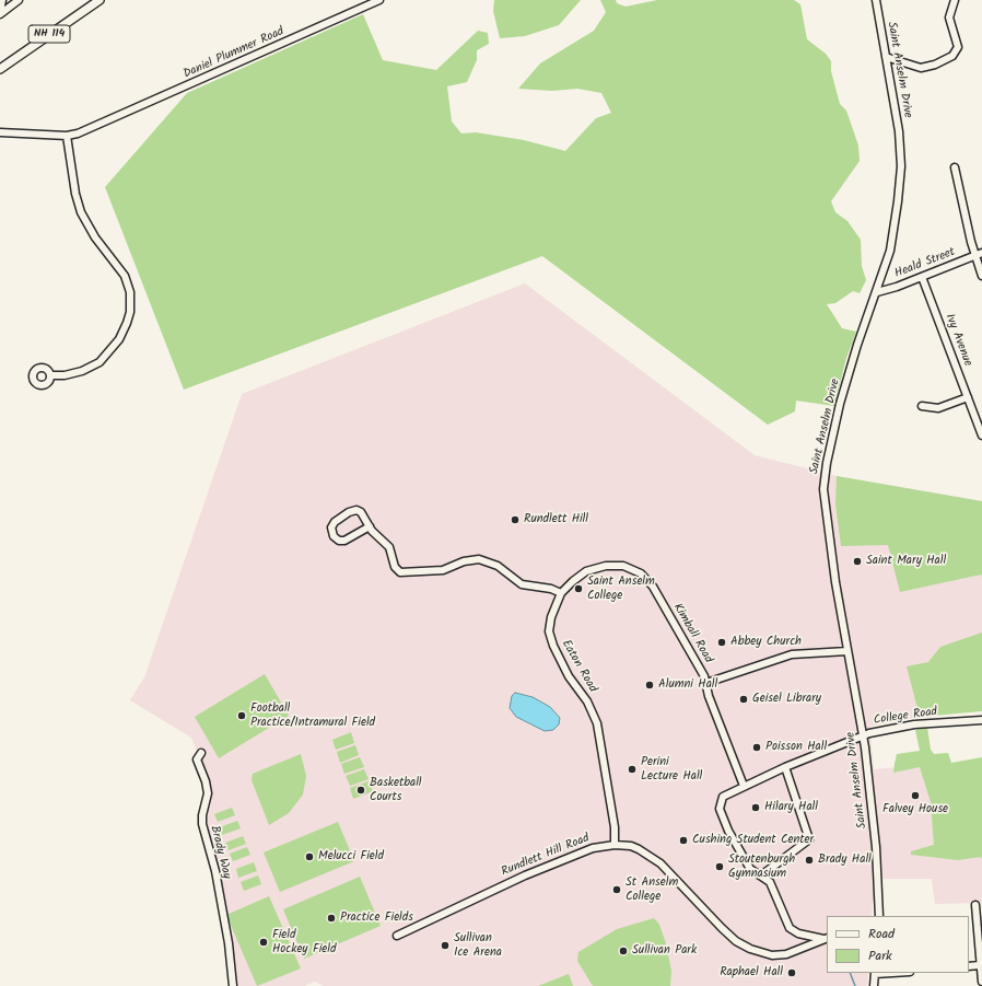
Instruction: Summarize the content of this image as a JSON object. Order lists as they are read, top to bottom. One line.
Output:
{"streets":{"main road":["NH 114"],"street":["Daniel Plummer Road","Saint Anselm Drive","Heald Street","Ivy Avenue","Kimball Road","Eaton Road","College Road","Brady Way","Rundlett Hill Road"]},"crossings":[["Saint Anselm Drive","Heald Street"],["Saint Anselm Drive","Kimball Road"],["Saint Anselm Drive","College Road"],["Heald Street","Ivy Avenue"],["Kimball Road","Eaton Road"],["Eaton Road","Rundlett Hill Road"],["College Road","Rundlett Hill Road"]],"places":["Rundlett Hill","Saint Mary Hall","Saint Anselm College","Abbey Church","Alumni Hall","Geisel Library","Football Practice/Intramural Field","Poisson Hall","Perini Lecture Hall","Basketball Courts","Falvey House","Hilary Hall","Cushing Student Center","Melucci Field","Brady Hall","Stoutenburgh Gymnasium","St Anselm College","Practice Fields","Field Hockey Field","Sullivan Ice Arena","Sullivan Park","Raphael Hall"],"legend":["Road","Park"]}
